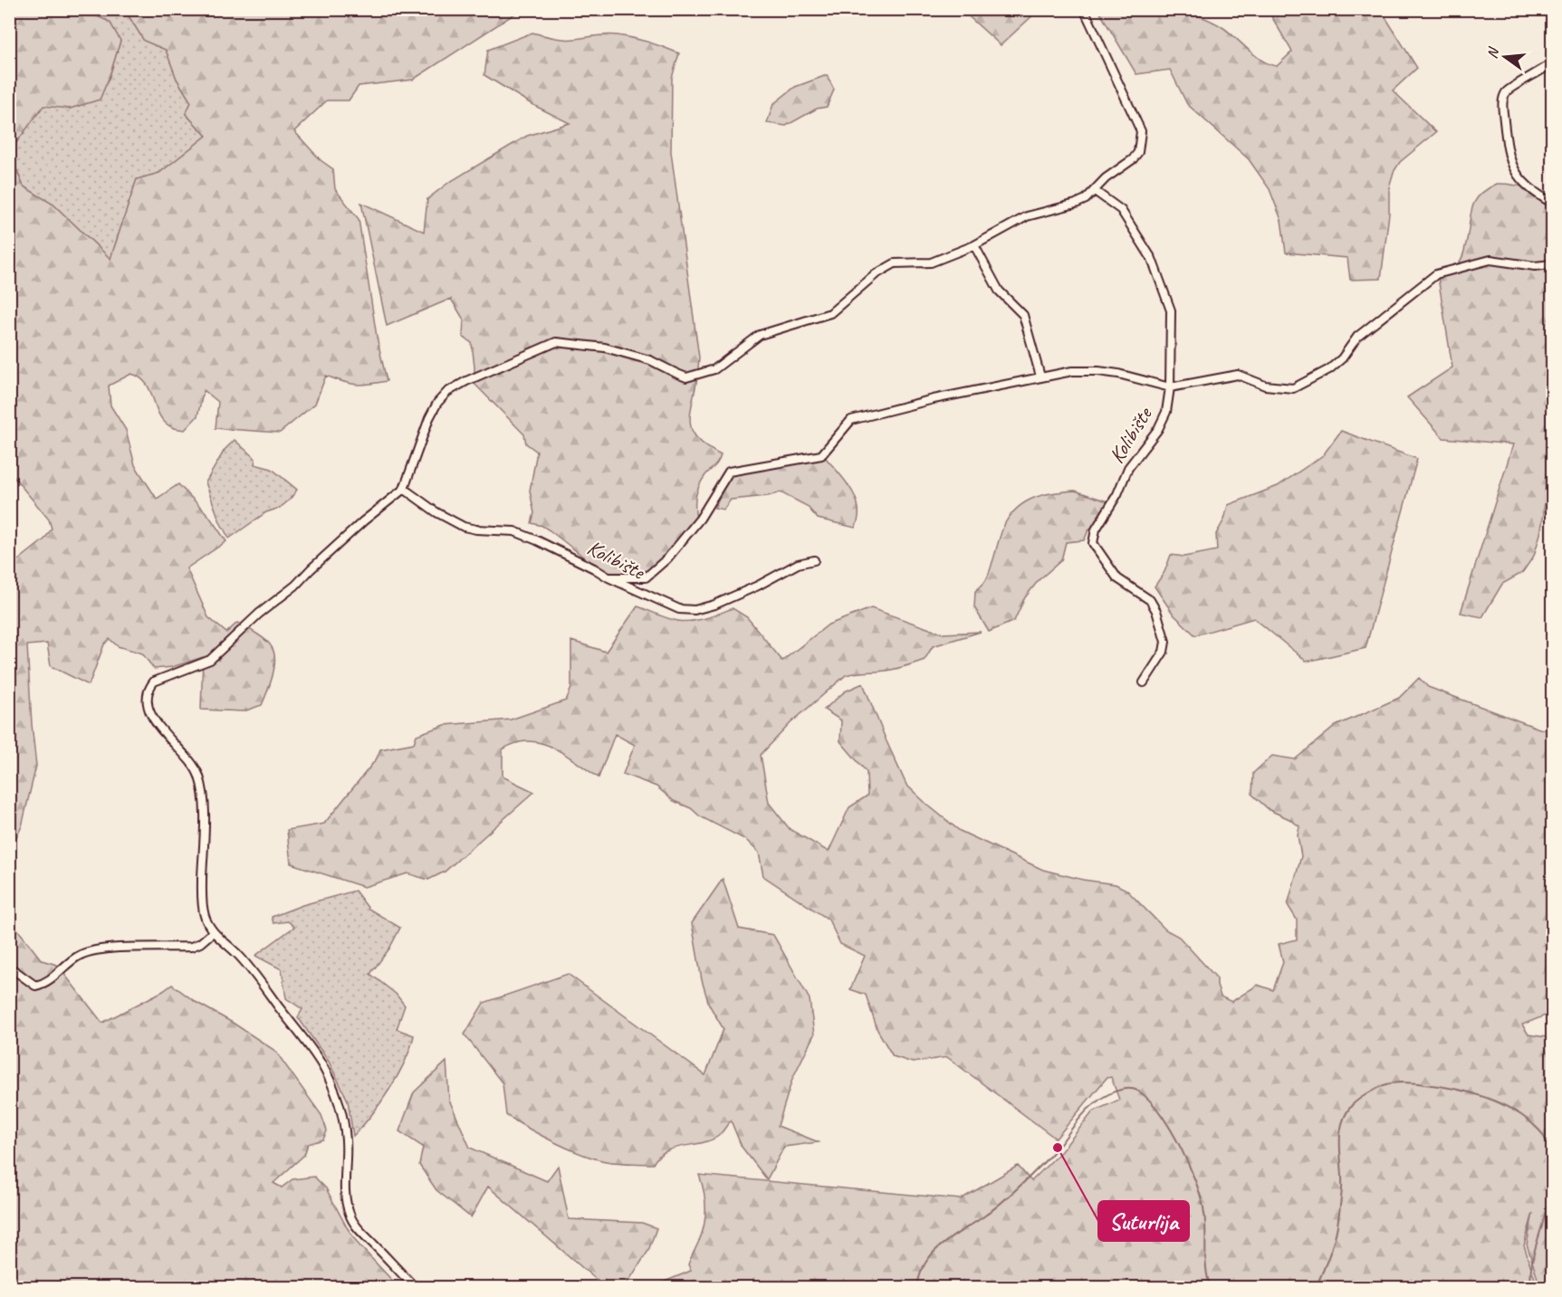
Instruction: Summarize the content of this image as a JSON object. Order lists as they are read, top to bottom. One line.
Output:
{"streets":{"street":["Kolibište"]},"places":["Suturlija"],"north":"left"}
